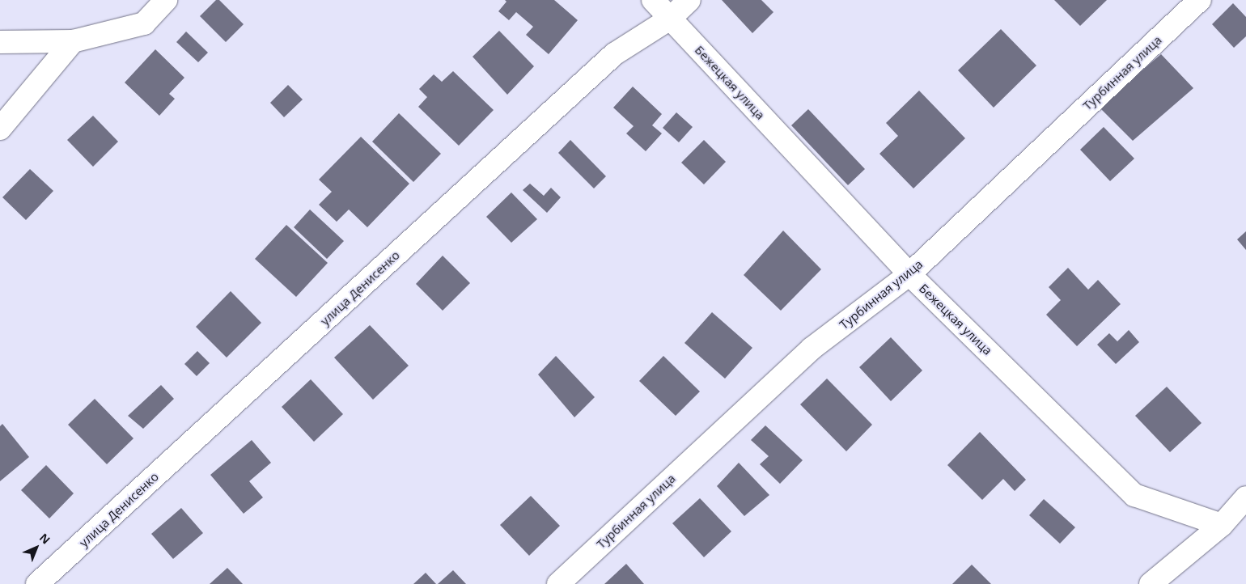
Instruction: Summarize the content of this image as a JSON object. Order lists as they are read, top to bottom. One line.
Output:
{"streets":{"street":["Турбинная улица","Бежецкая улица","улица Денисенко"]},"crossings":[["Турбинная улица","Бежецкая улица"],["Бежецкая улица","улица Денисенко"]],"north":"top right"}
